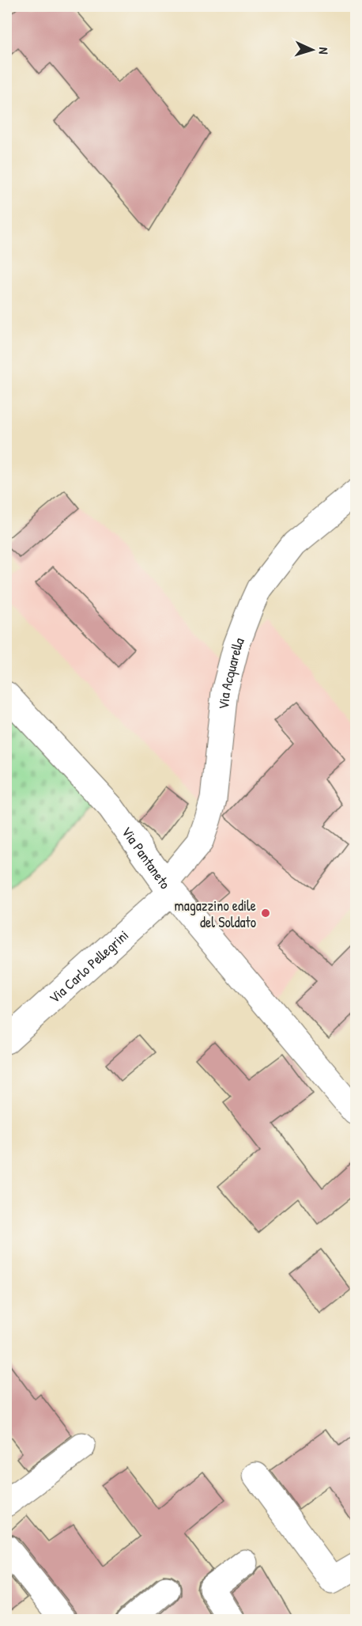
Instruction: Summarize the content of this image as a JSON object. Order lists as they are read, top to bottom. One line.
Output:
{"streets":{"street":["Via Acquarella","Via Pantaneto","Via Carlo Pellegrini"]},"crossings":[["Via Acquarella","Via Pantaneto"],["Via Acquarella","Via Carlo Pellegrini"],["Via Pantaneto","Via Carlo Pellegrini"]],"places":["magazzino edile del Soldato"],"north":"right"}
